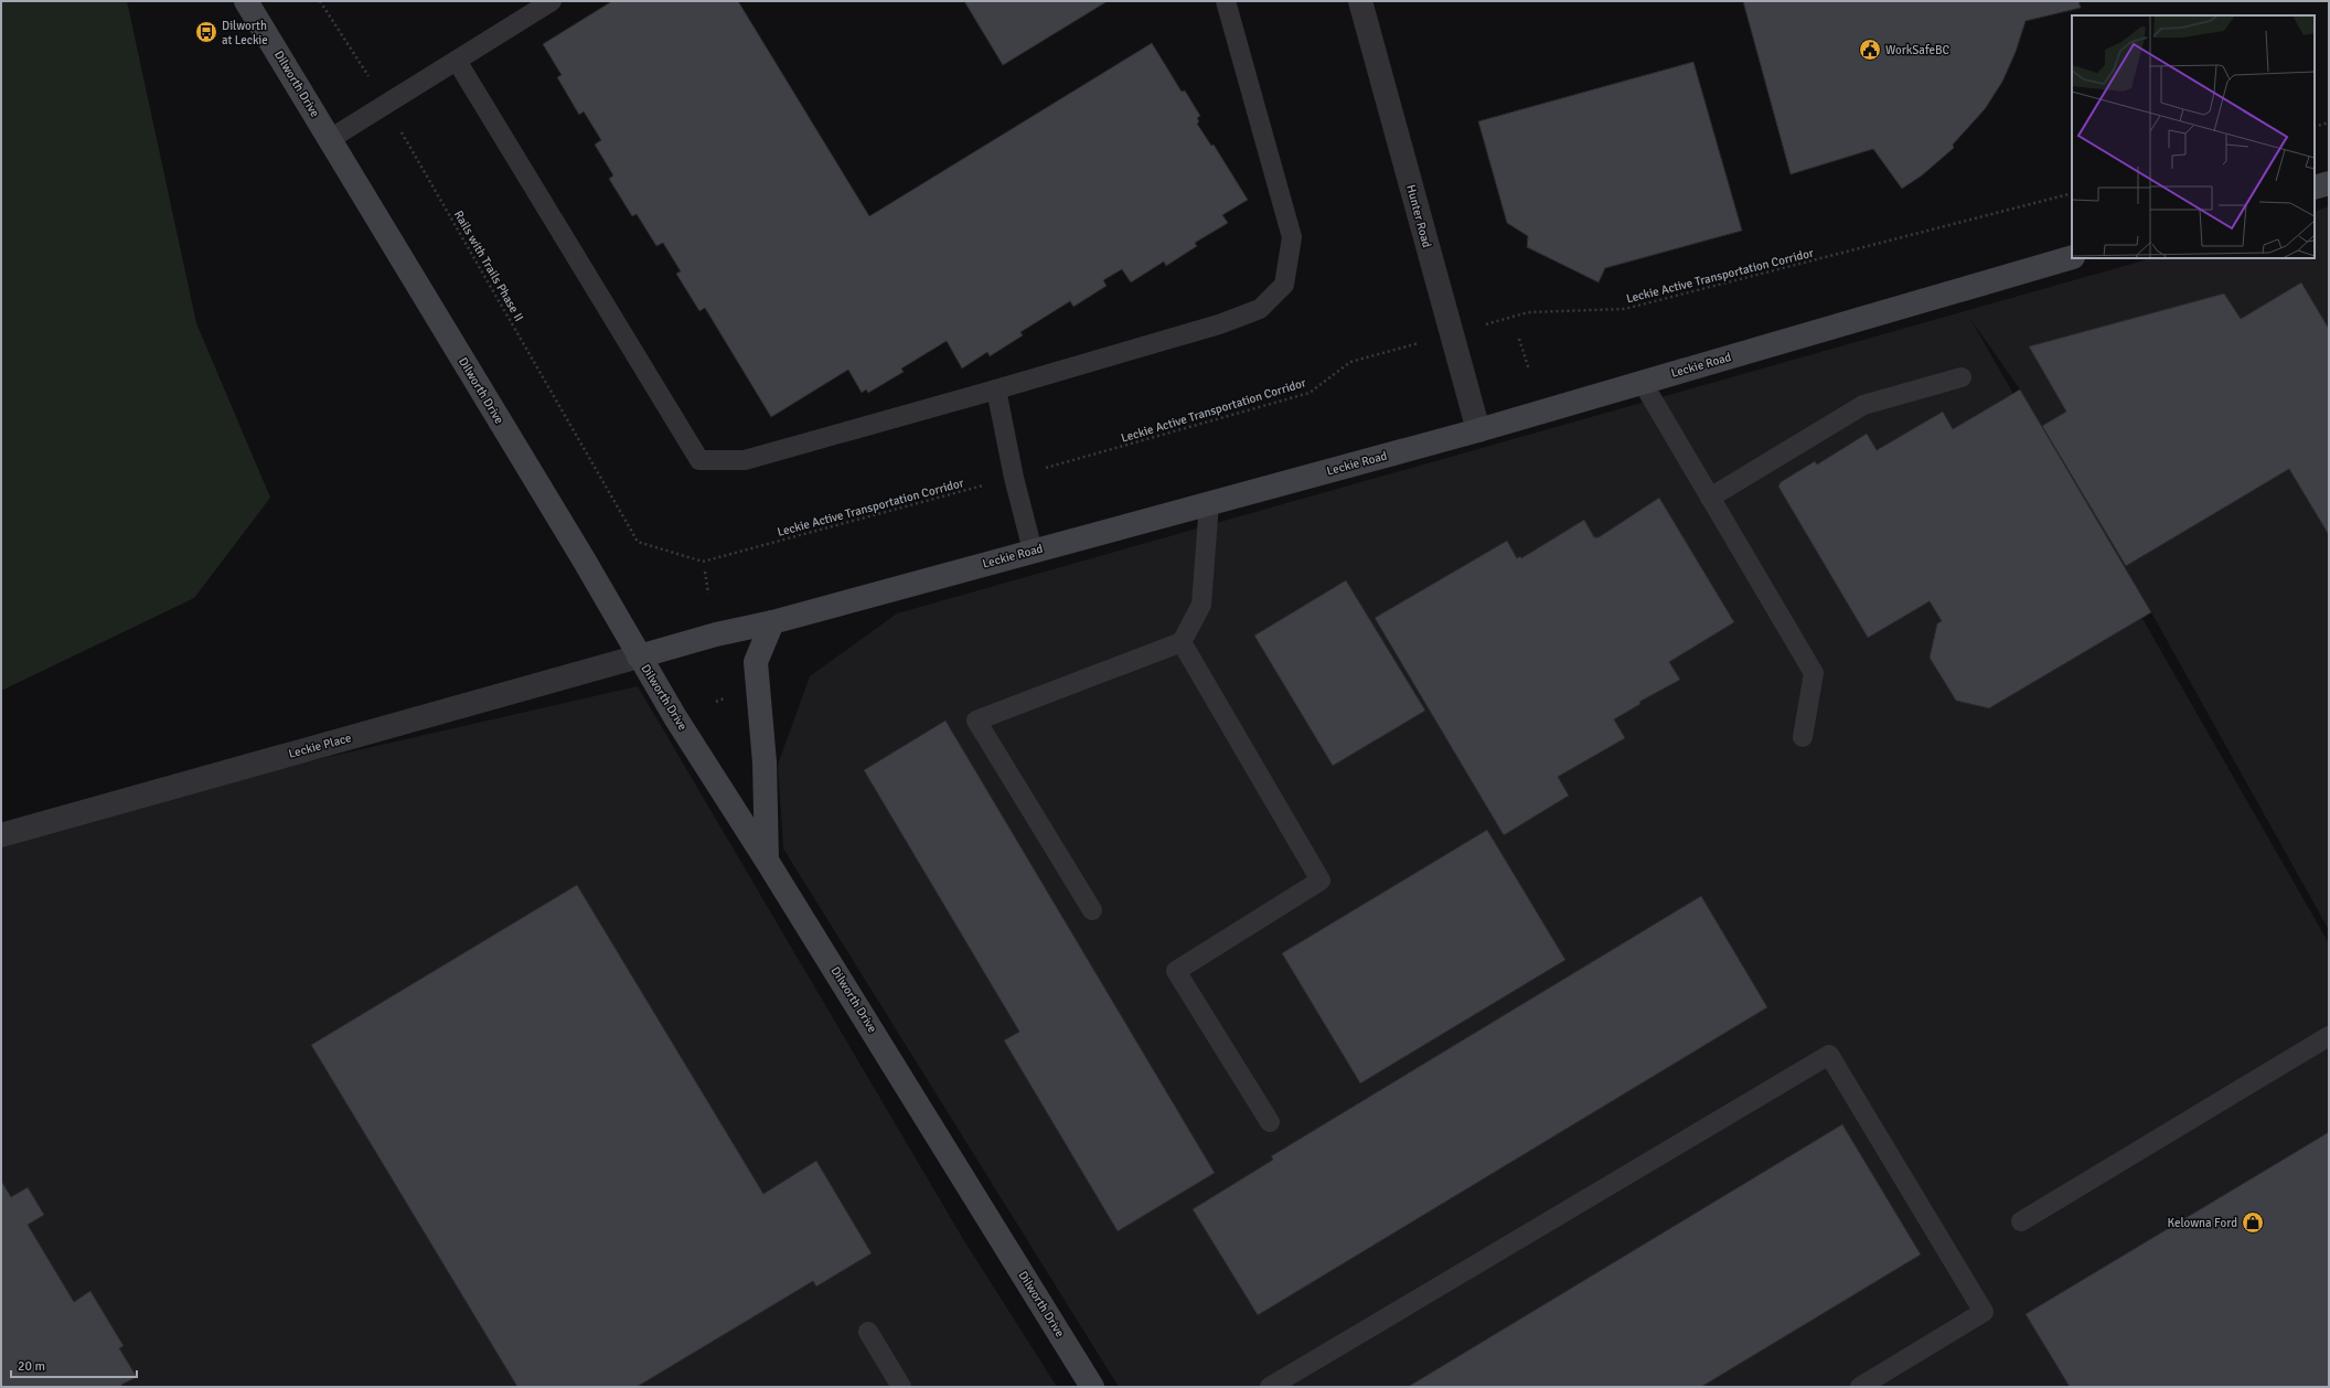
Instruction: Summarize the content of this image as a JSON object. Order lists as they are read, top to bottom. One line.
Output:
{"streets":{"main road":["Dilworth Drive","Leckie Road"],"street":["Hunter Road","Leckie Place"],"path":["Rails with Trails Phase II","Leckie Active Transportation Corridor"]},"crossings":[["Dilworth Drive","Leckie Road"],["Dilworth Drive","Leckie Place"],["Hunter Road","Leckie Active Transportation Corridor"],["Hunter Road","Leckie Road"],["Rails with Trails Phase II","Leckie Active Transportation Corridor"],["Leckie Road","Leckie Place"]],"places":{"bus stop":["Dilworth at Leckie"],"public building":["WorkSafeBC"],"shop":["Kelowna Ford"]},"scale_bar":"20 m"}
